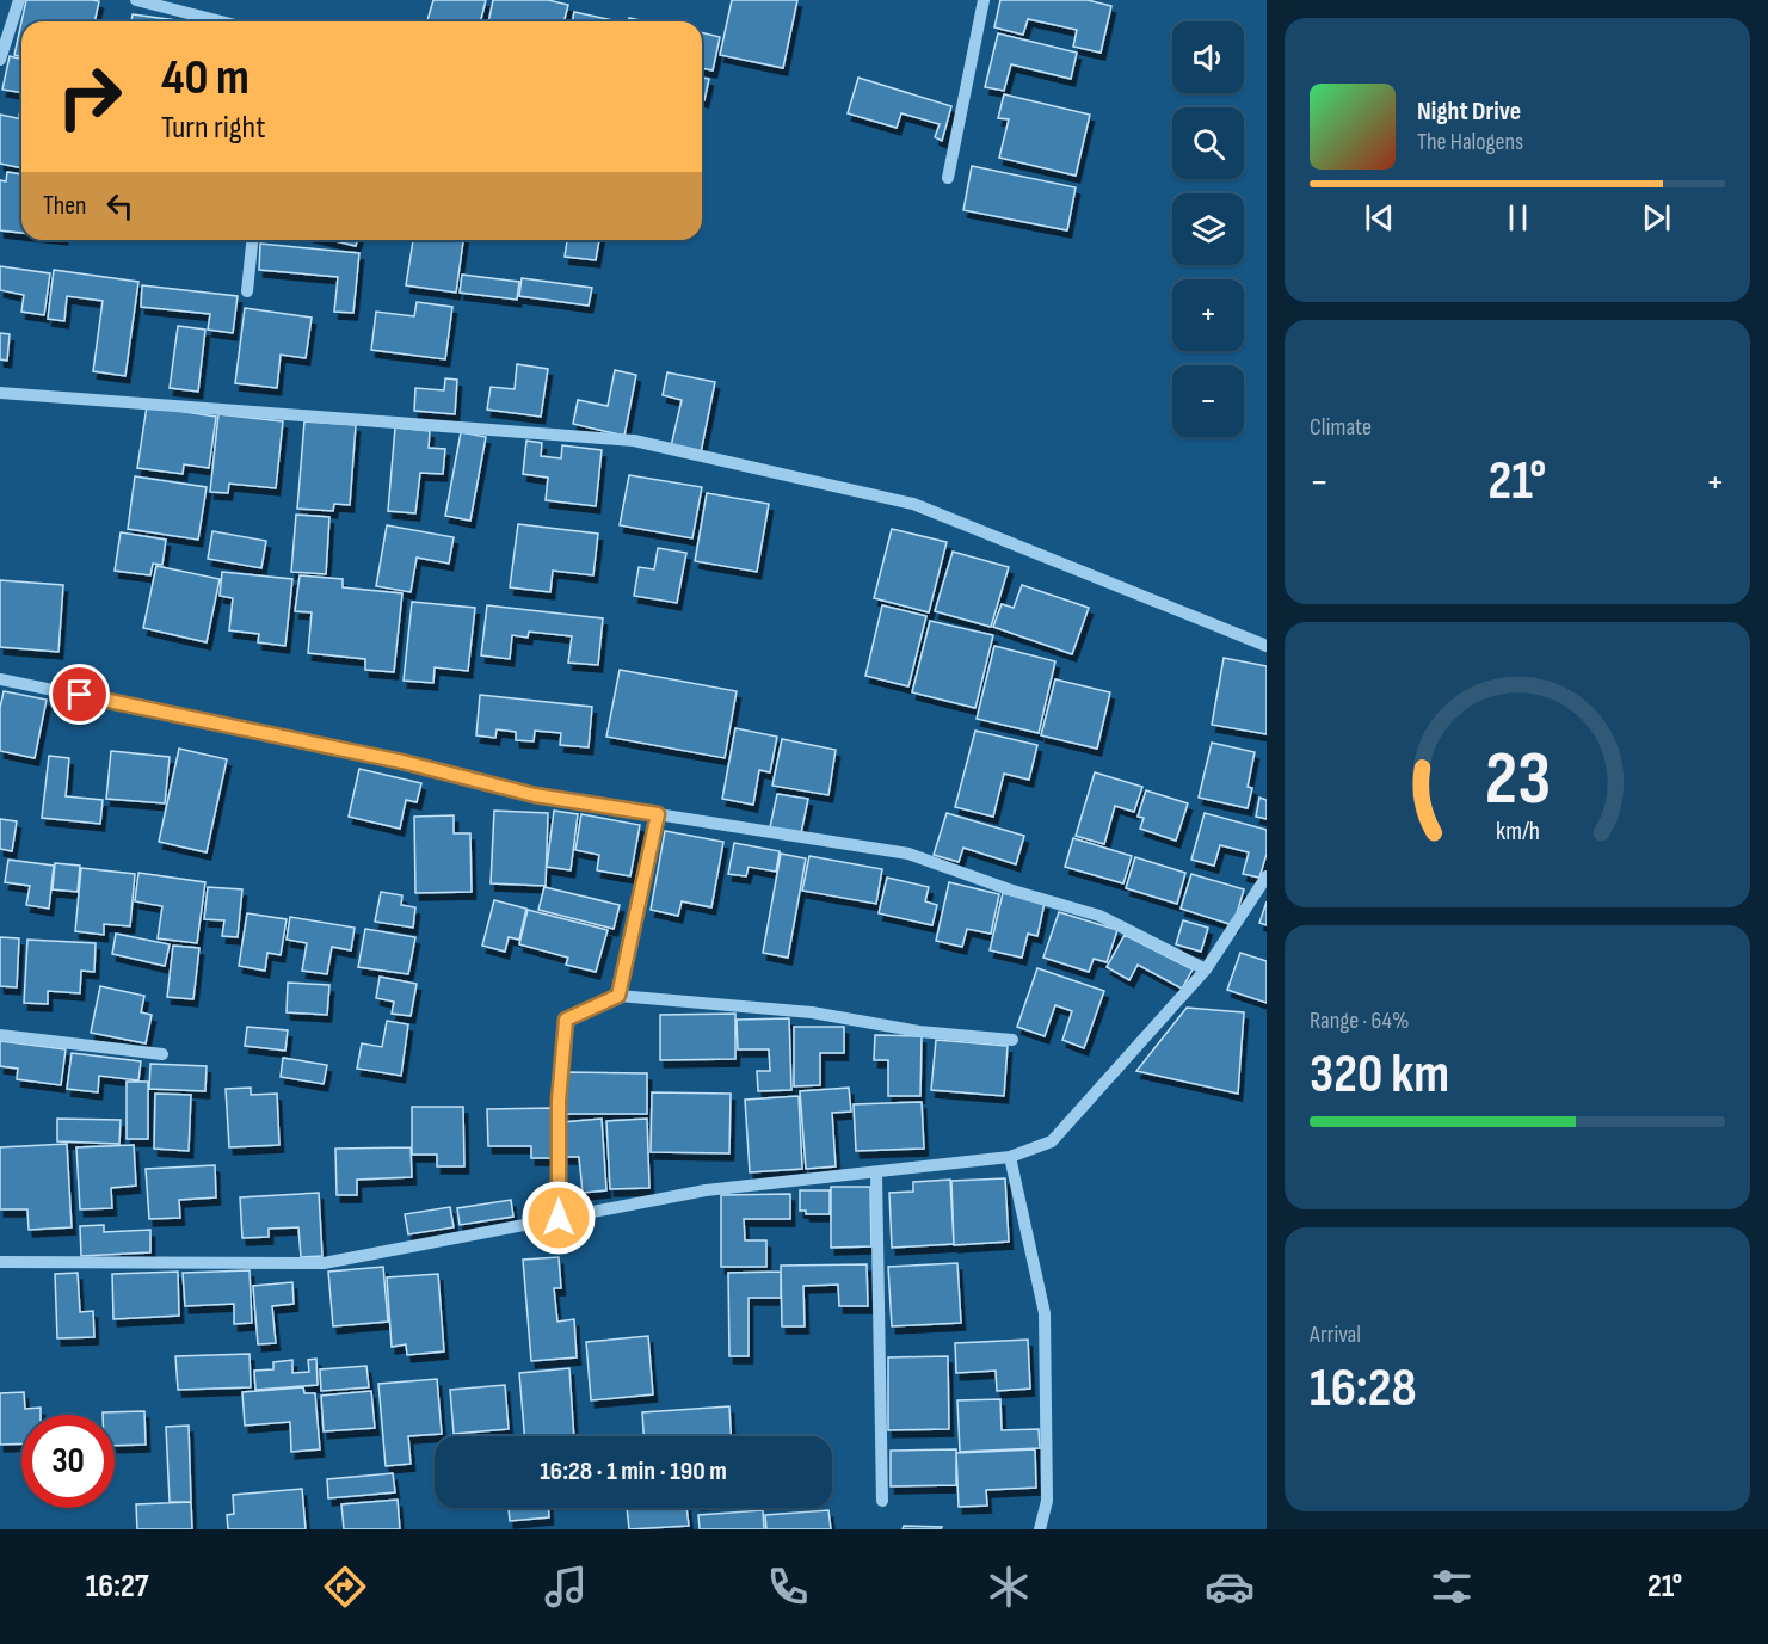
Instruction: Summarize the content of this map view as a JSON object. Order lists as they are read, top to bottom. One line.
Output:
{"page":{"map_buttons":["+","−"],"turn":["40 m","Turn right"],"song":["Night Drive","The Halogens"],"then":"Then","tile":["Climate",["Range · 64%","320 km"],["Arrival","16:28"]],"heat":["−","21°","+"],"limit":"30","trip":"16:28 · 1 min · 190 m","tabs":["16:27","21°"],"gauge":["23","km/h"]}}
